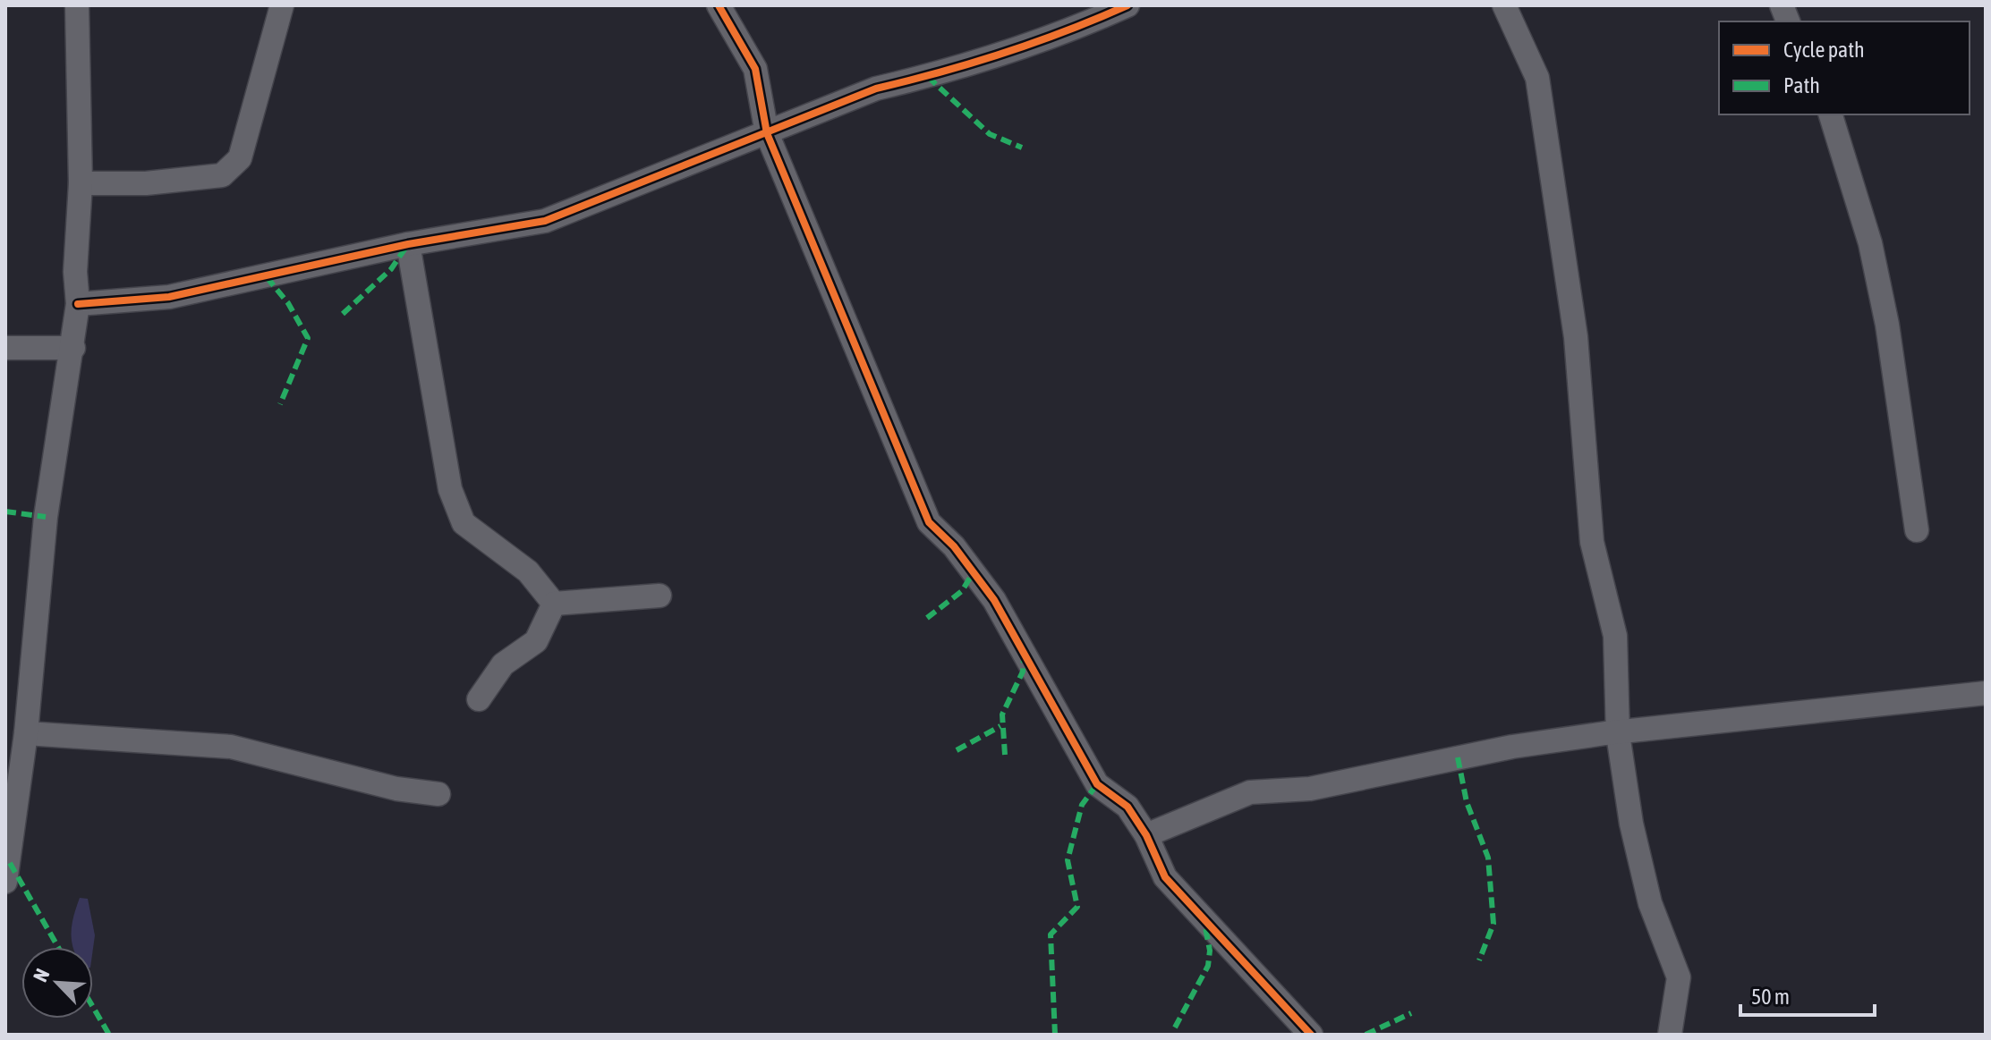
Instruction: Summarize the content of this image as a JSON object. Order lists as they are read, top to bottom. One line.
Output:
{"legend":["Cycle path","Path"],"scale_bar":"50 m","north":"top left"}
